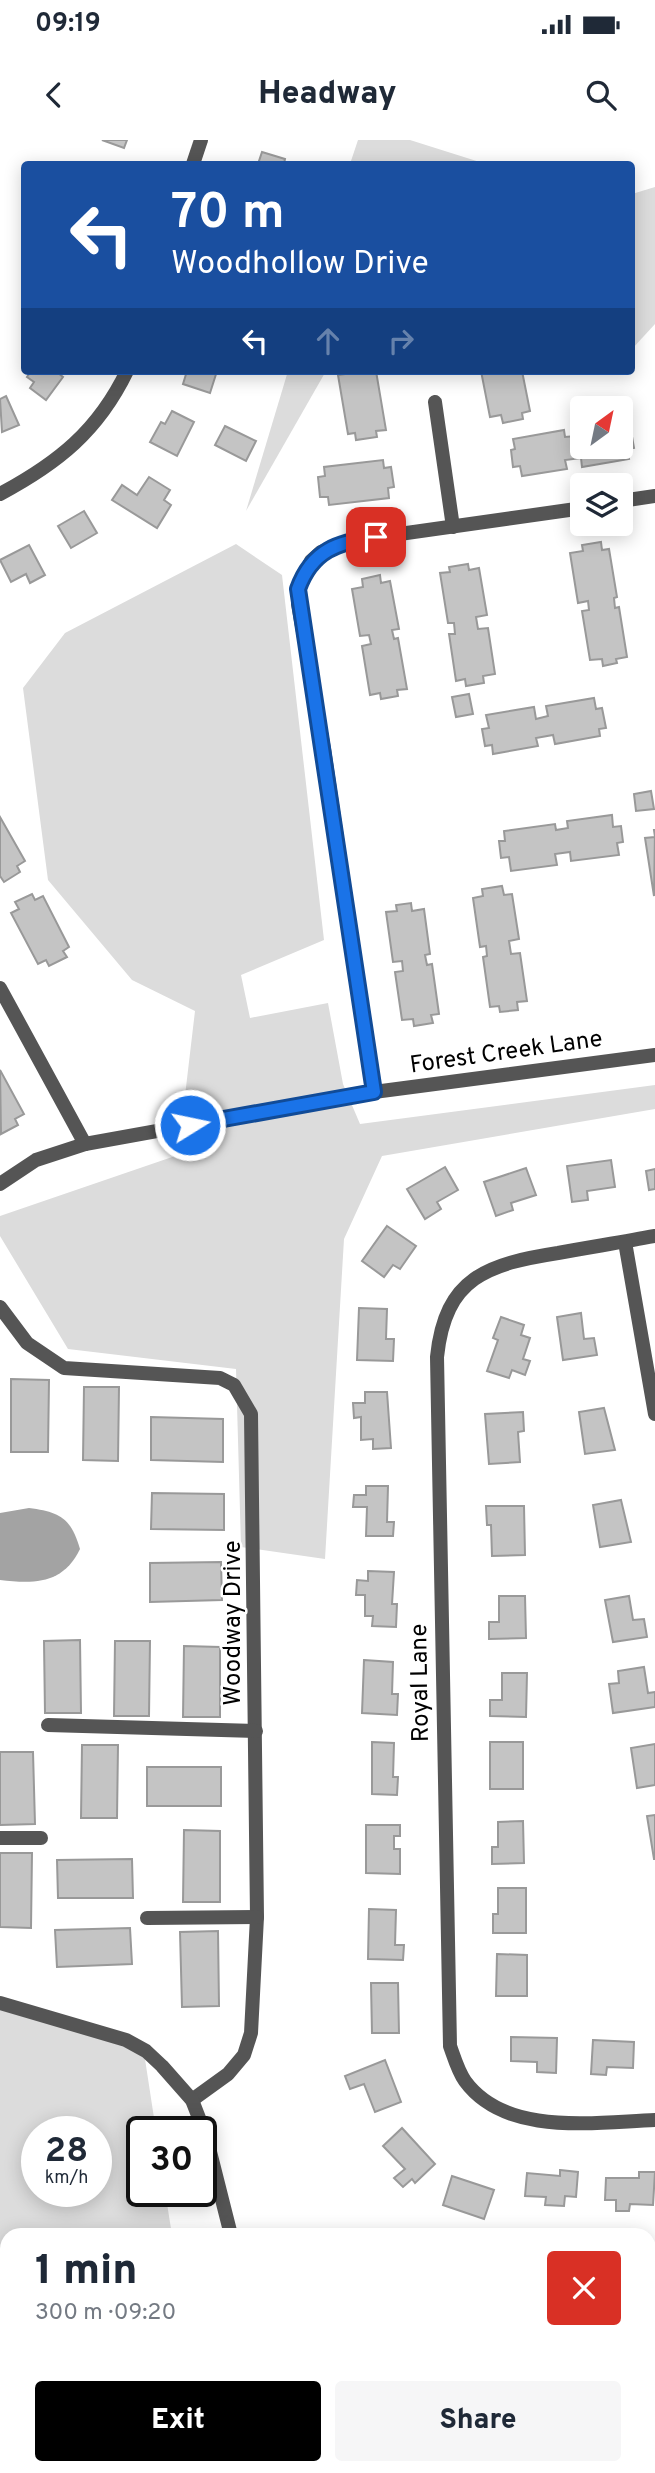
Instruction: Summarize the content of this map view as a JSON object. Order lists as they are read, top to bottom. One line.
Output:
{"streets":{"street":["Forest Creek Lane","Woodway Drive","Royal Lane"]},"north":"top right","page":{"status":"09:19","header":"Headway","turn":["70 m","Woodhollow Drive"],"speed":"28 km/h","limit":"30","heading":["1 min","300 m · 09:20"],"buttons":["Exit","Share"]}}
